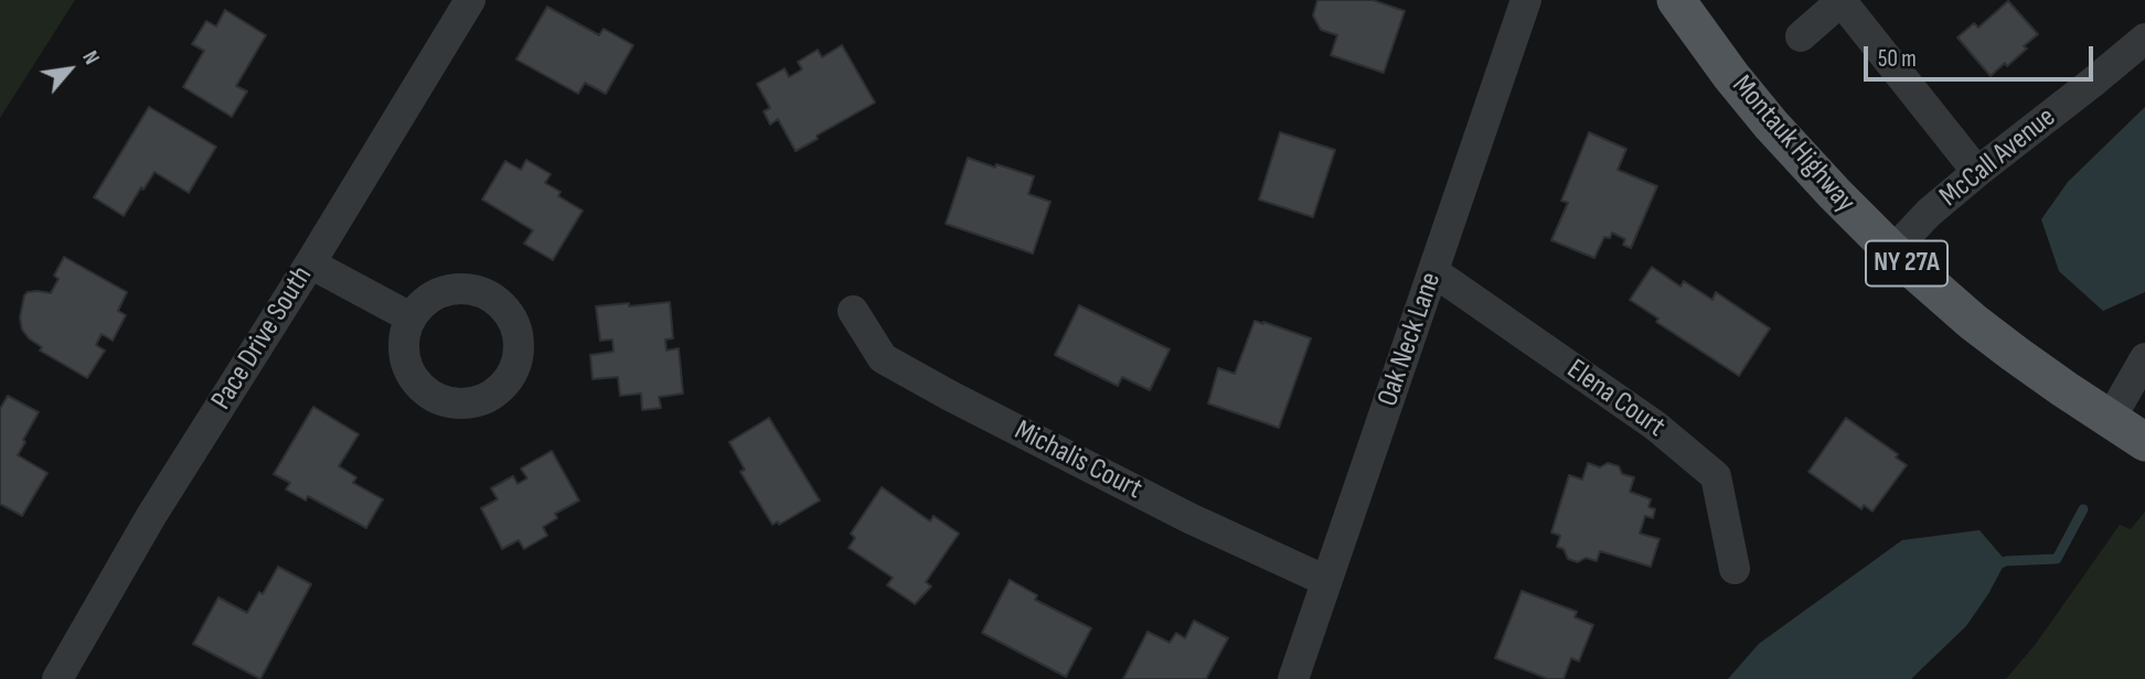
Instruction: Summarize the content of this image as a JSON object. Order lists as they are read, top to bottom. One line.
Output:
{"streets":{"main road":["Montauk Highway","NY 27A"],"street":["McCall Avenue","Pace Drive South","Oak Neck Lane","Elena Court","Michalis Court"]},"crossings":[["Montauk Highway","McCall Avenue"],["Oak Neck Lane","Elena Court"],["Oak Neck Lane","Michalis Court"]],"scale_bar":"50 m","north":"top right"}
